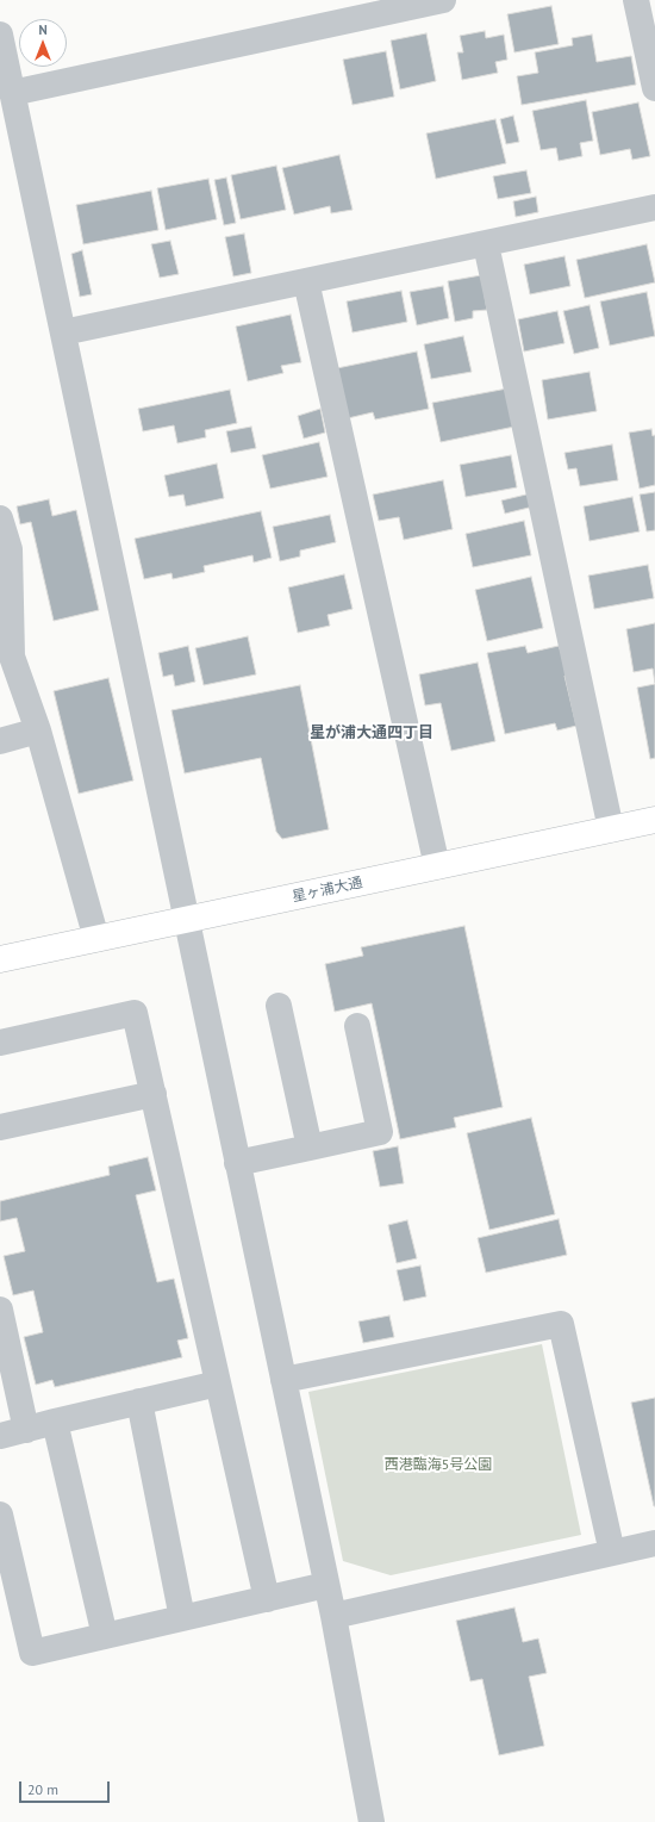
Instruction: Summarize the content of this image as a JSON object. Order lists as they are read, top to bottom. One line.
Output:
{"streets":{"highway":["星ヶ浦大通"]},"districts":["星が浦大通四丁目"],"parks":["西港臨海5号公園"],"scale_bar":"20 m","north":"top"}
